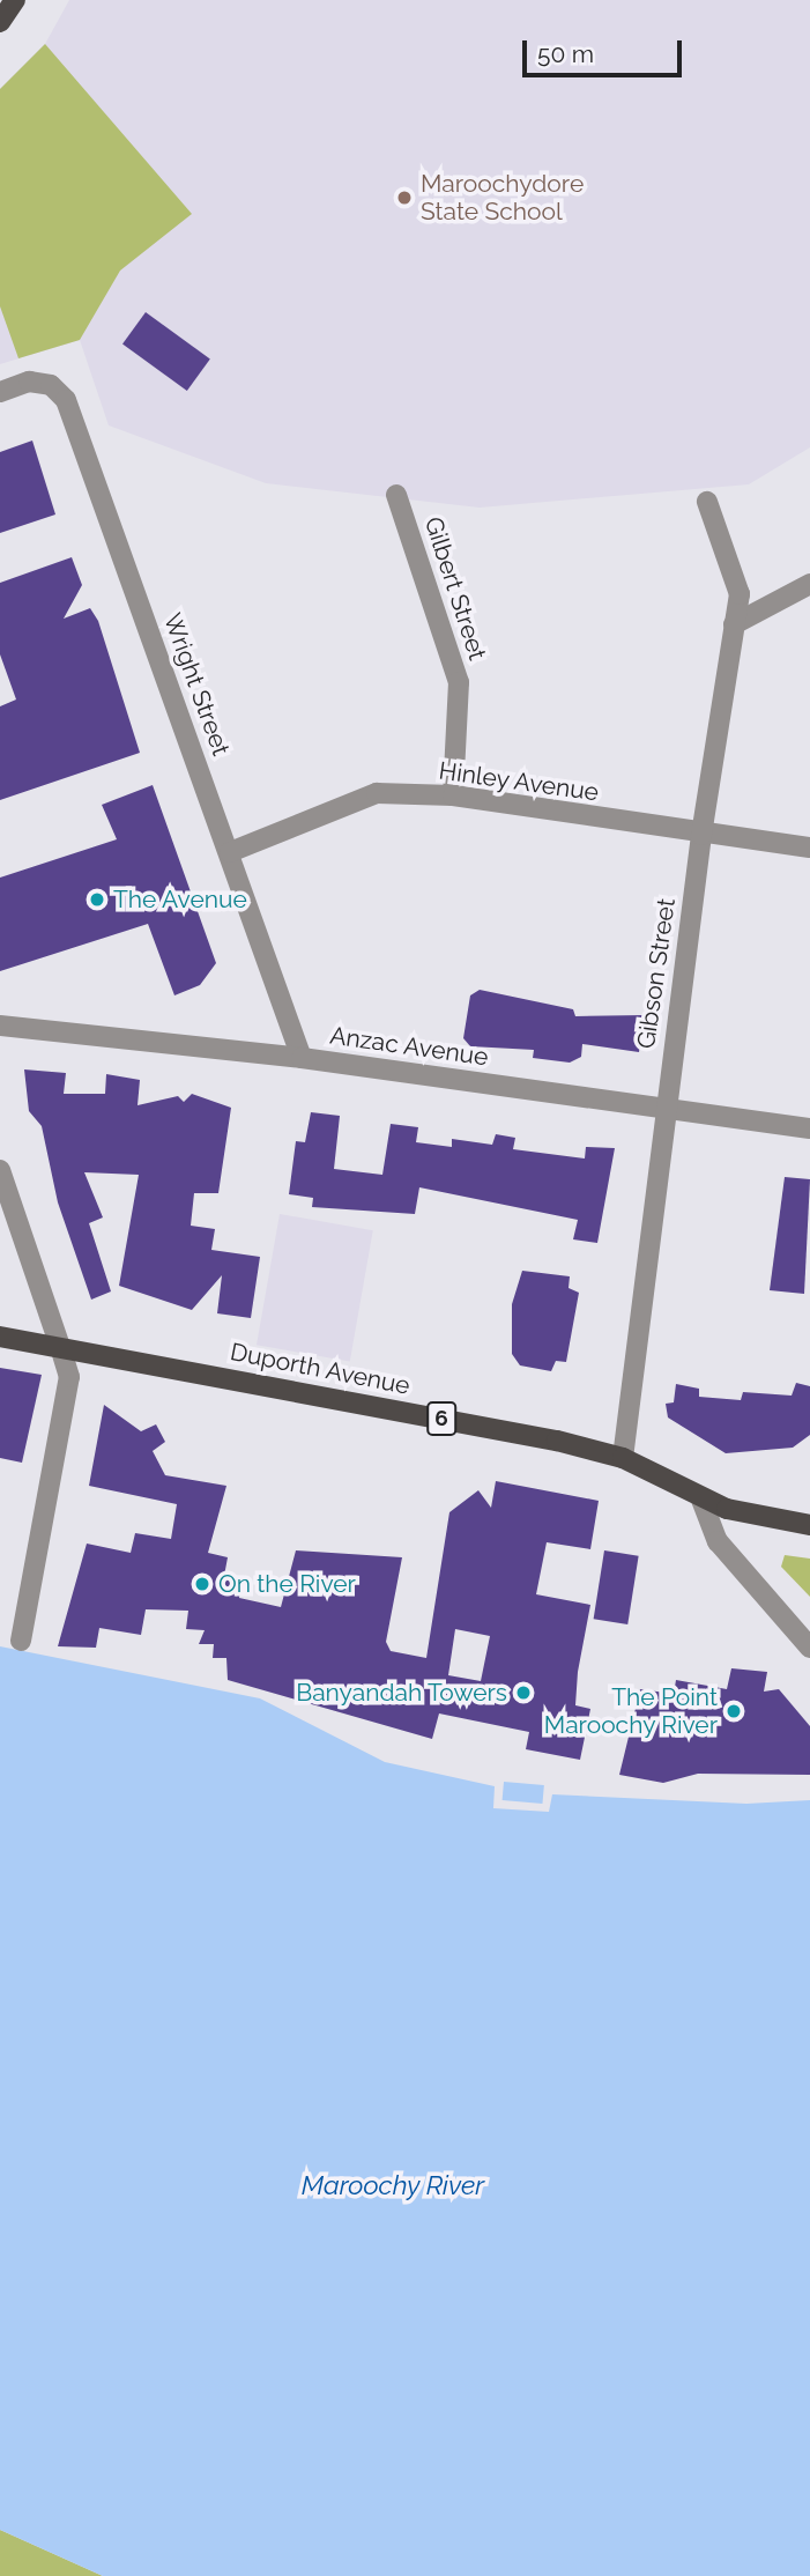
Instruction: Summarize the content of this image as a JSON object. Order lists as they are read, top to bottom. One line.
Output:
{"streets":{"main road":["Duporth Avenue","6"],"street":["Gilbert Street","Wright Street","Hinley Avenue","Gibson Street","Anzac Avenue"]},"crossings":[["Gilbert Street","Hinley Avenue"],["Wright Street","Hinley Avenue"],["Wright Street","Anzac Avenue"],["Hinley Avenue","Gibson Street"],["Gibson Street","Anzac Avenue"],["Gibson Street","Duporth Avenue"]],"water":["Maroochy River"],"places":["Maroochydore State School","The Avenue","On the River","Banyandah Towers","The Point Maroochy River"],"scale_bar":"50 m"}
